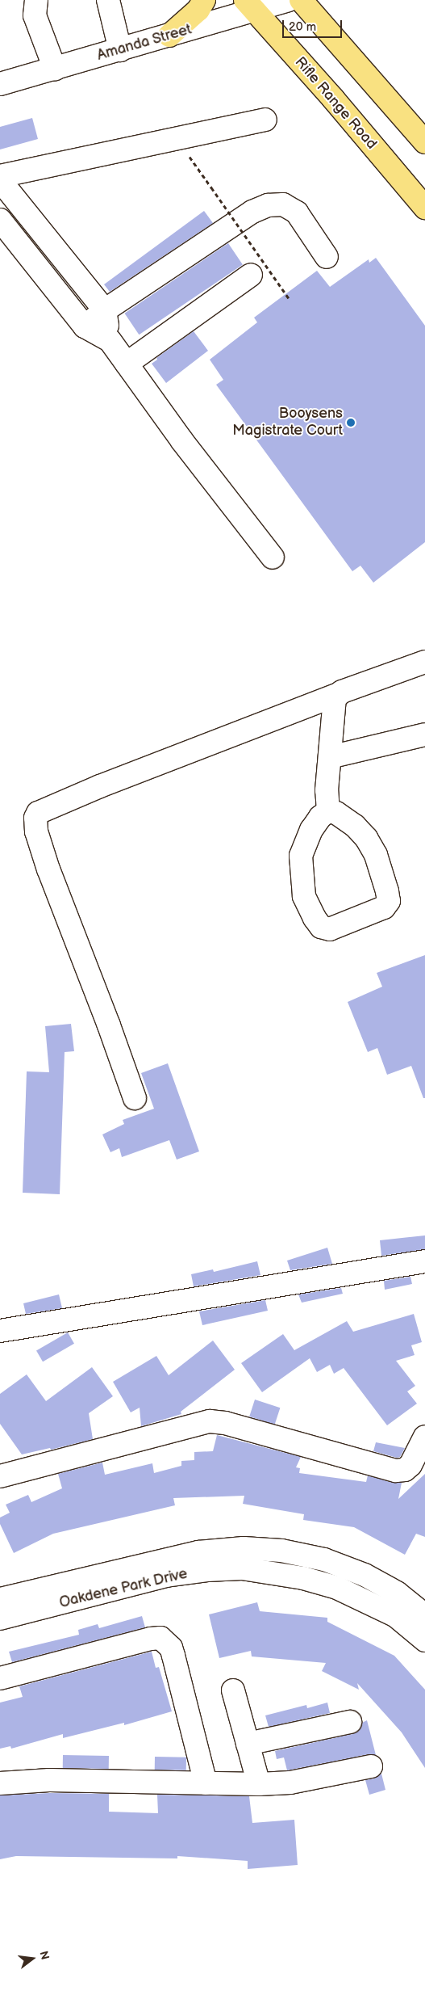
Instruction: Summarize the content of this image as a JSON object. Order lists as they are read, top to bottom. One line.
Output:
{"streets":{"main road":["Rifle Range Road"],"street":["Amanda Street","Oakdene Park Drive"]},"crossings":[["Amanda Street","Rifle Range Road"]],"places":["Booysens Magistrate Court"],"scale_bar":"20 m","north":"right"}
